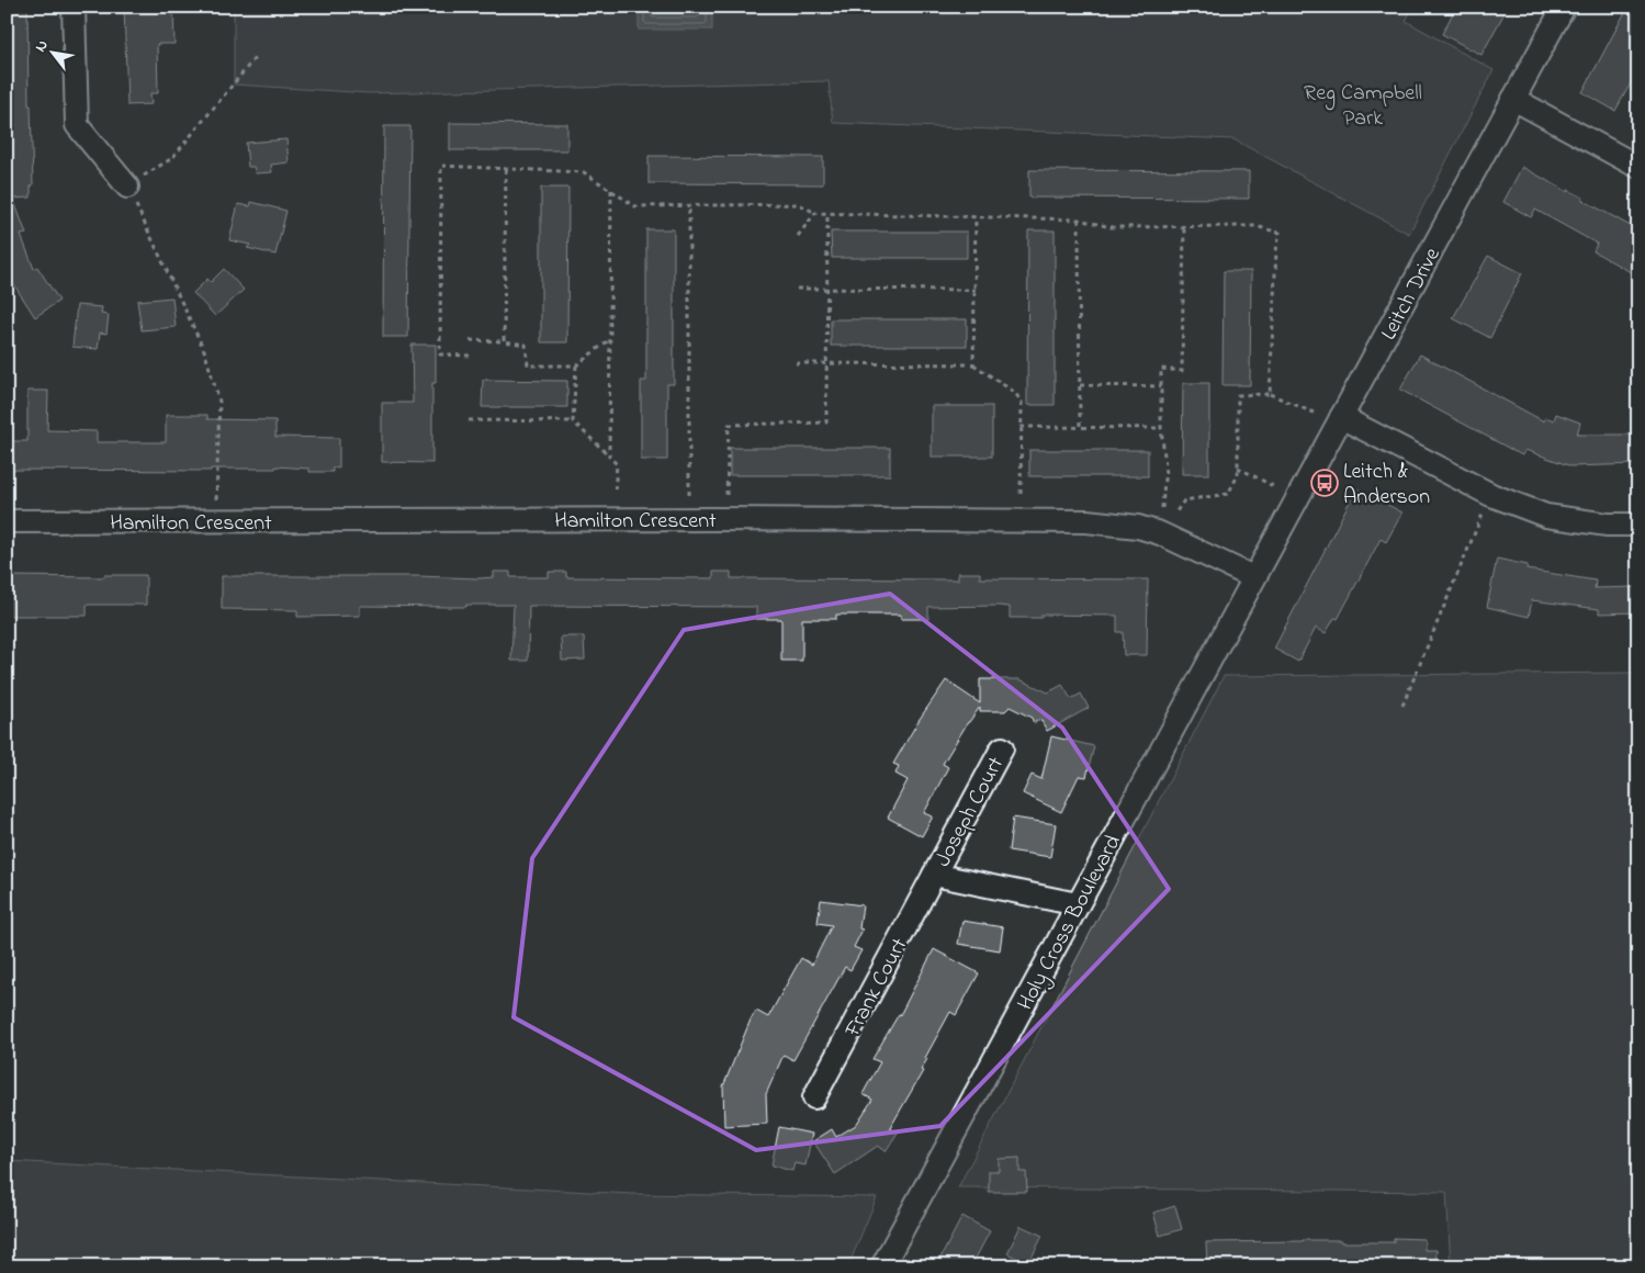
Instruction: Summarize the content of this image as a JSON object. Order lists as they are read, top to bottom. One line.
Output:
{"streets":{"street":["Leitch Drive","Hamilton Crescent","Joseph Court","Holy Cross Boulevard","Frank Court"]},"crossings":[["Leitch Drive","Hamilton Crescent"],["Leitch Drive","Holy Cross Boulevard"],["Hamilton Crescent","Holy Cross Boulevard"],["Joseph Court","Frank Court"]],"parks":["Reg Campbell Park"],"places":{"bus stop":["Leitch & Anderson"]},"north":"top left"}
